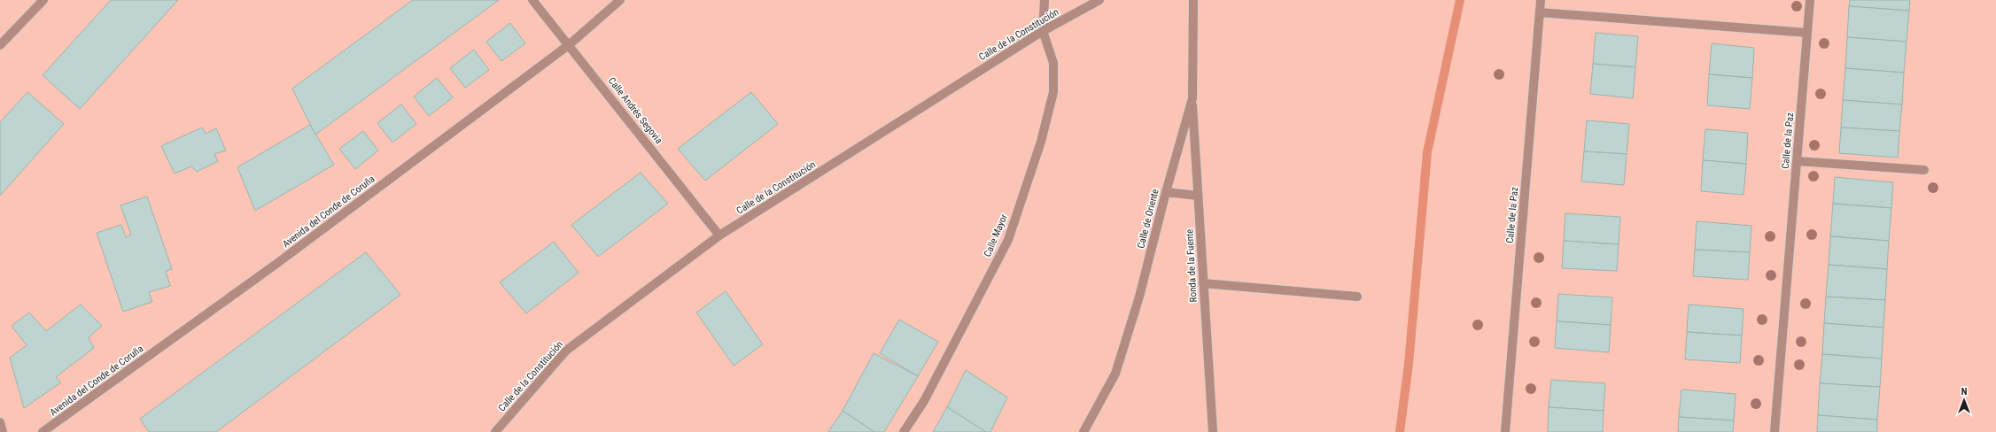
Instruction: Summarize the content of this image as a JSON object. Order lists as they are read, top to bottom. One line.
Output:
{"streets":{"street":["Calle de la Constitución","Calle Andrés Segovia","Calle de la Paz","Avenida del Conde de Coruña","Calle de Oriente","Calle Mayor","Ronda de la Fuente"]},"crossings":[["Calle de la Constitución","Calle Andrés Segovia"],["Calle de la Constitución","Calle Mayor"],["Calle Andrés Segovia","Avenida del Conde de Coruña"],["Calle de Oriente","Ronda de la Fuente"]],"north":"top"}
